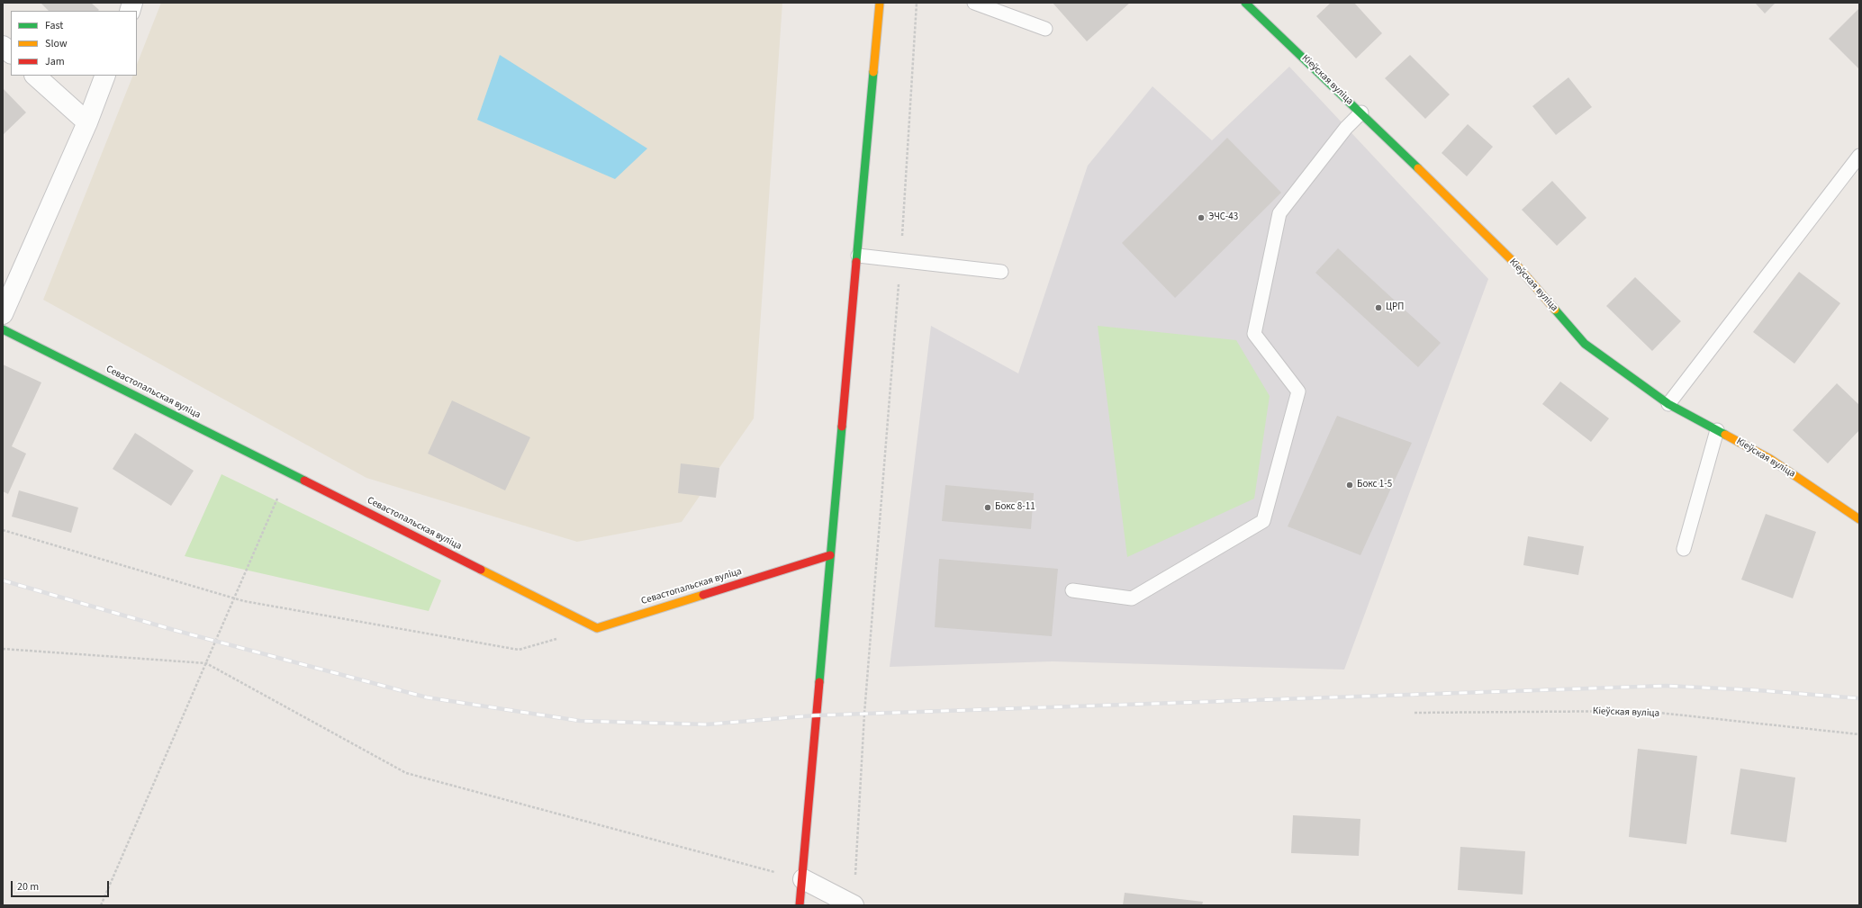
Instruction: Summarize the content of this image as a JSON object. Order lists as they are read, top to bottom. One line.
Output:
{"streets":{"street":["Кіеўская вуліца","Севастопальская вуліца"]},"places":["ЭЧС-43","ЦРП","Бокс 1-5","Бокс 8-11"],"legend":["Fast","Slow","Jam"],"scale_bar":"20 m"}
